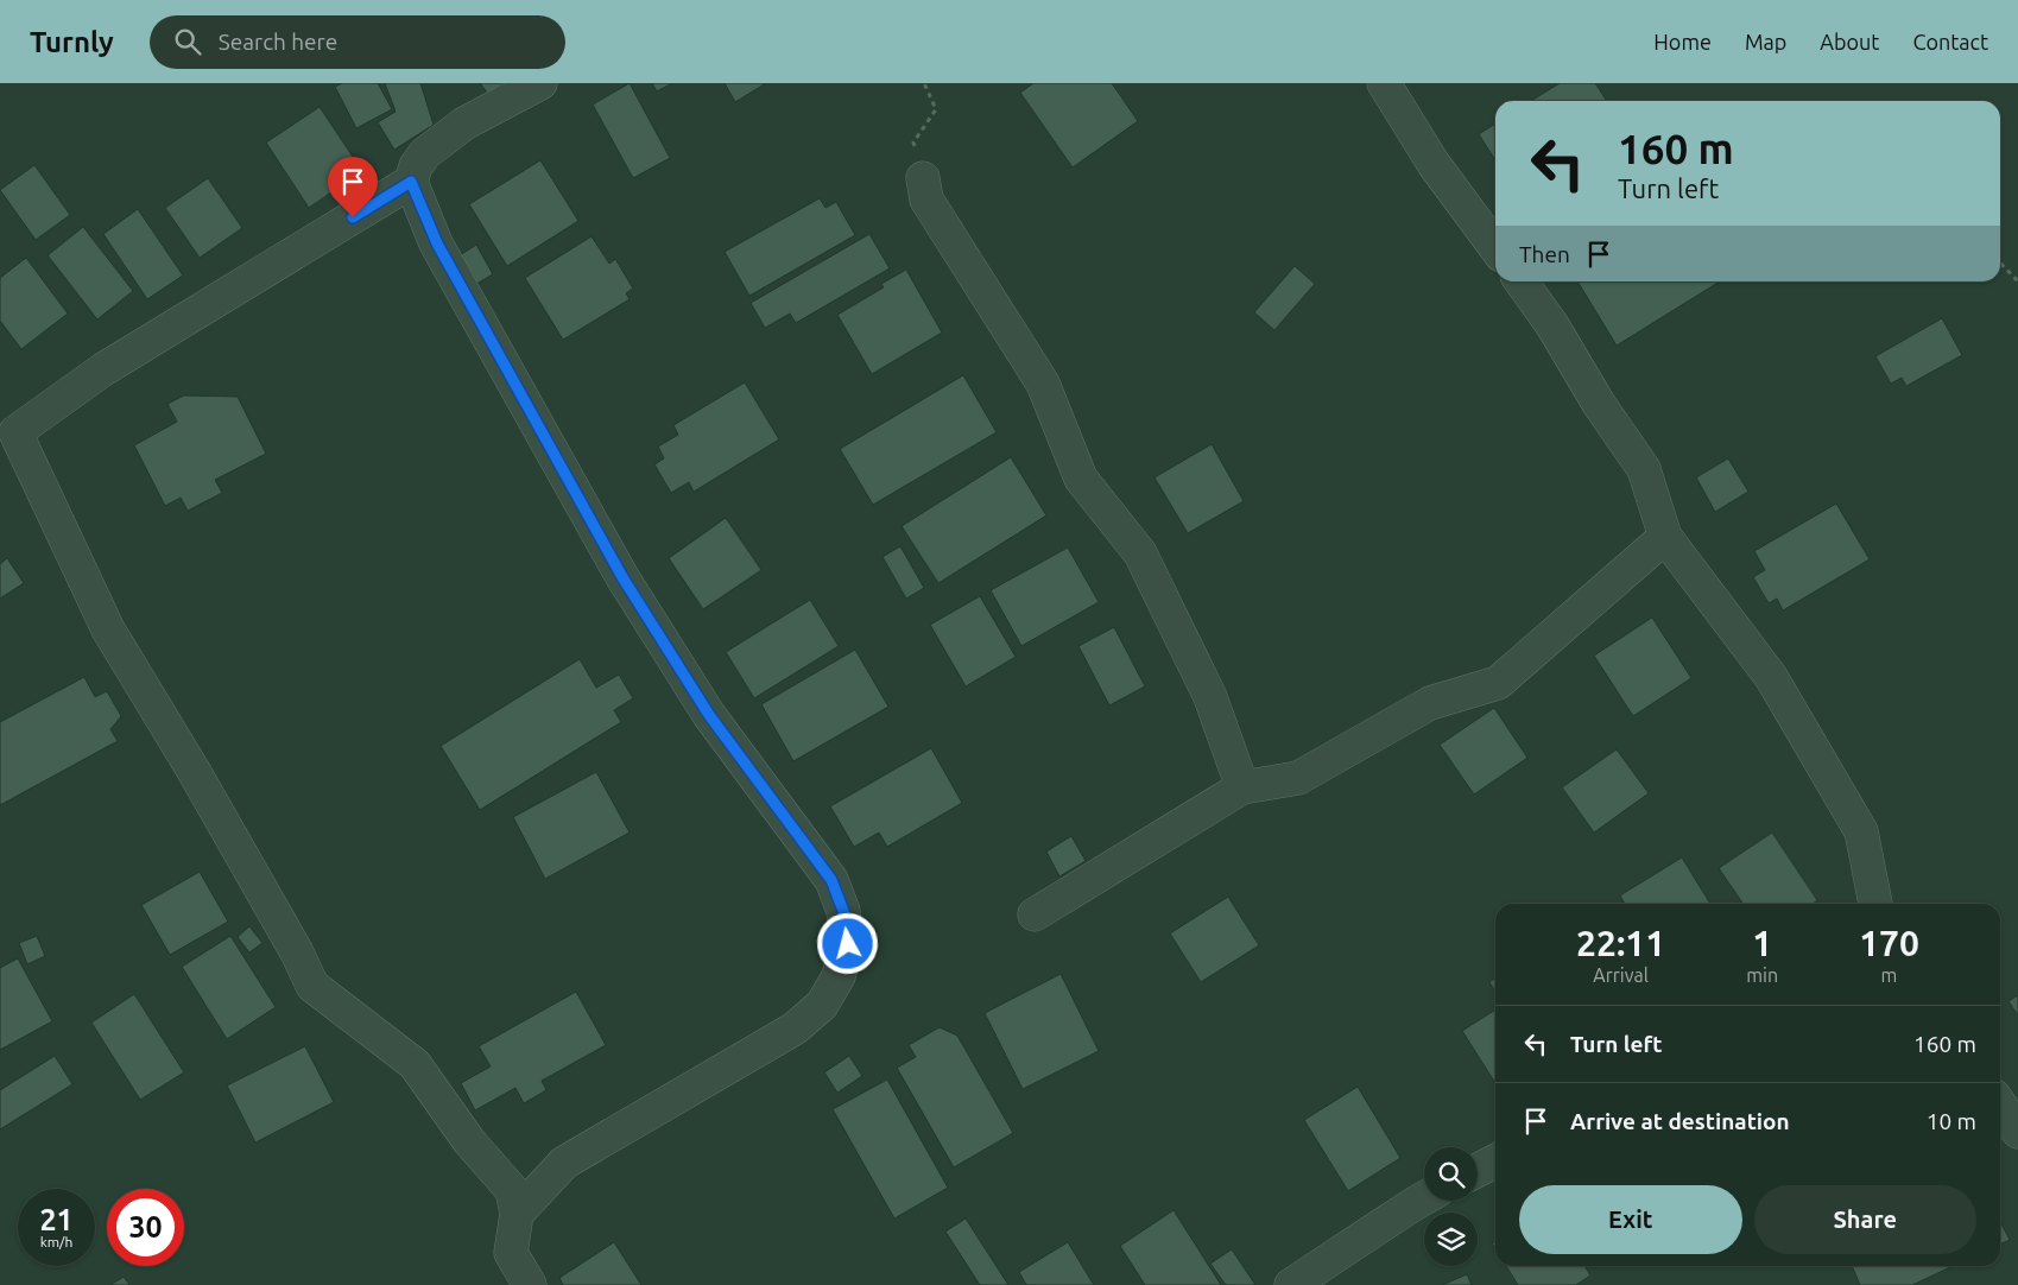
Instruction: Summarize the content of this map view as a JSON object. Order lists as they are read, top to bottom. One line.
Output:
{"page":{"header":"Turnly","search":"Search here","nav":["Home","Map","About","Contact"],"turn":["160 m","Turn left"],"then":"Then","eta":["22:11","Arrival","1","min","170","m"],"list":[{"name":"Turn left","value":"160 m"},{"name":"Arrive at destination","value":"10 m"}],"buttons":["Exit","Share"],"speed":"21 km/h","limit":"30"}}
